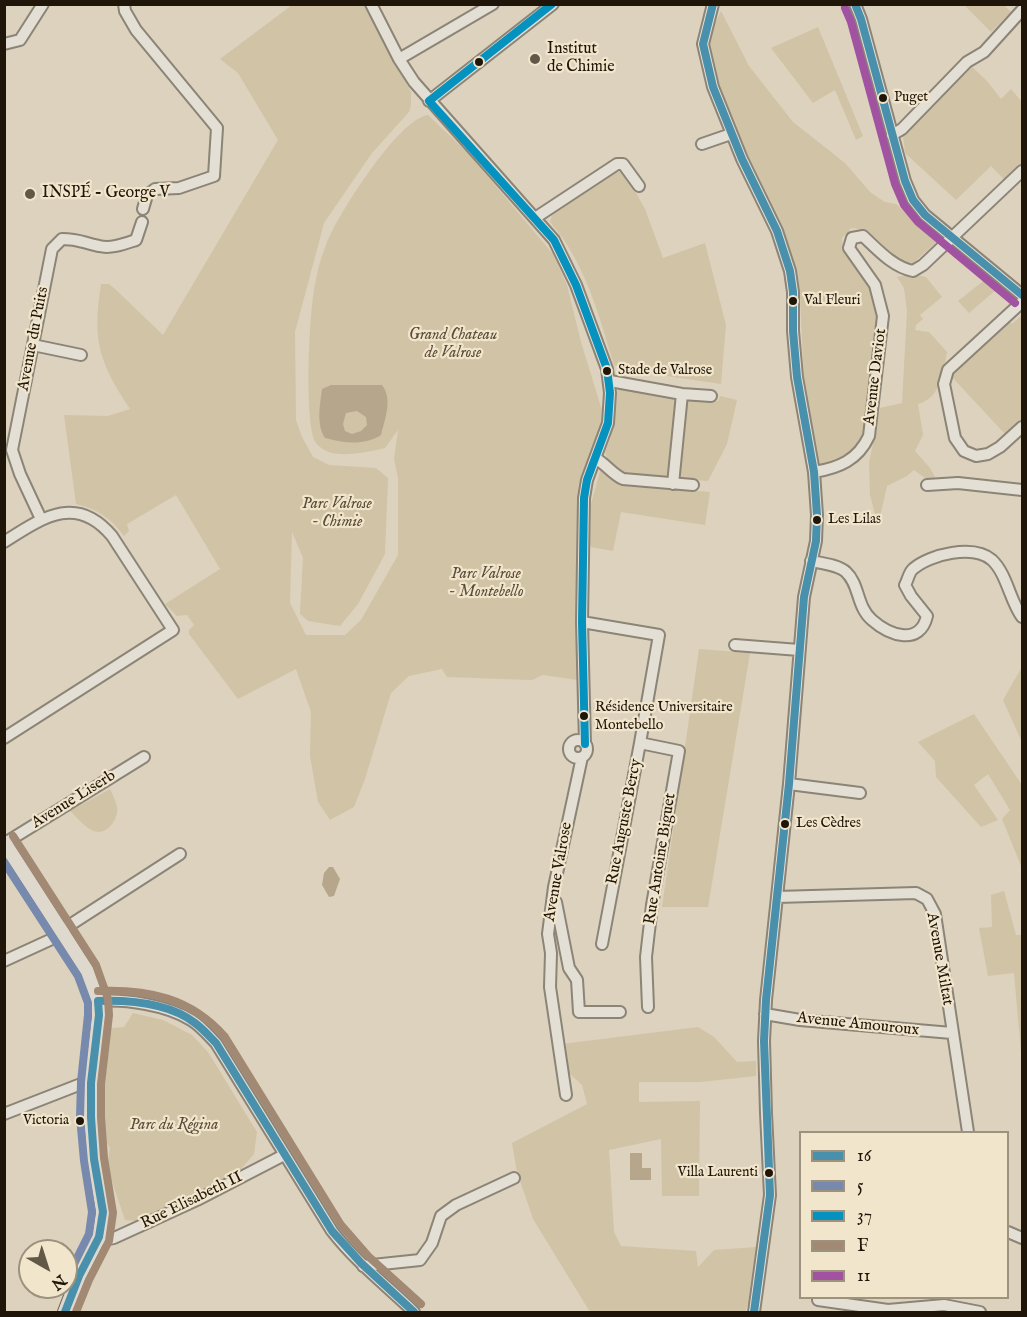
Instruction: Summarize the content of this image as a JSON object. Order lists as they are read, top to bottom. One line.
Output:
{"streets":{"street":["Avenue du Puits","Avenue Daviot","Avenue Liserb","Rue Auguste Bercy","Rue Antoine Biguet","Avenue Valrose","Avenue Miltat","Avenue Amouroux","Rue Elisabeth II"]},"crossings":[["Rue Auguste Bercy","Rue Antoine Biguet"],["Rue Auguste Bercy","Avenue Valrose"],["Avenue Miltat","Avenue Amouroux"]],"parks":["Grand Chateau de Valrose","Parc Valrose - Chimie","Parc Valrose - Montebello","Parc du Régina"],"places":["Institut de Chimie","Puget","INSPÉ - George V","Val Fleuri","Stade de Valrose","Les Lilas","Résidence Universitaire Montebello","Les Cèdres","Victoria","Villa Laurenti"],"lines":["transit line 16","transit line 37","transit line 11","transit line F","transit line 5"],"legend":["16","5","37","F","11"],"north":"bottom right"}
